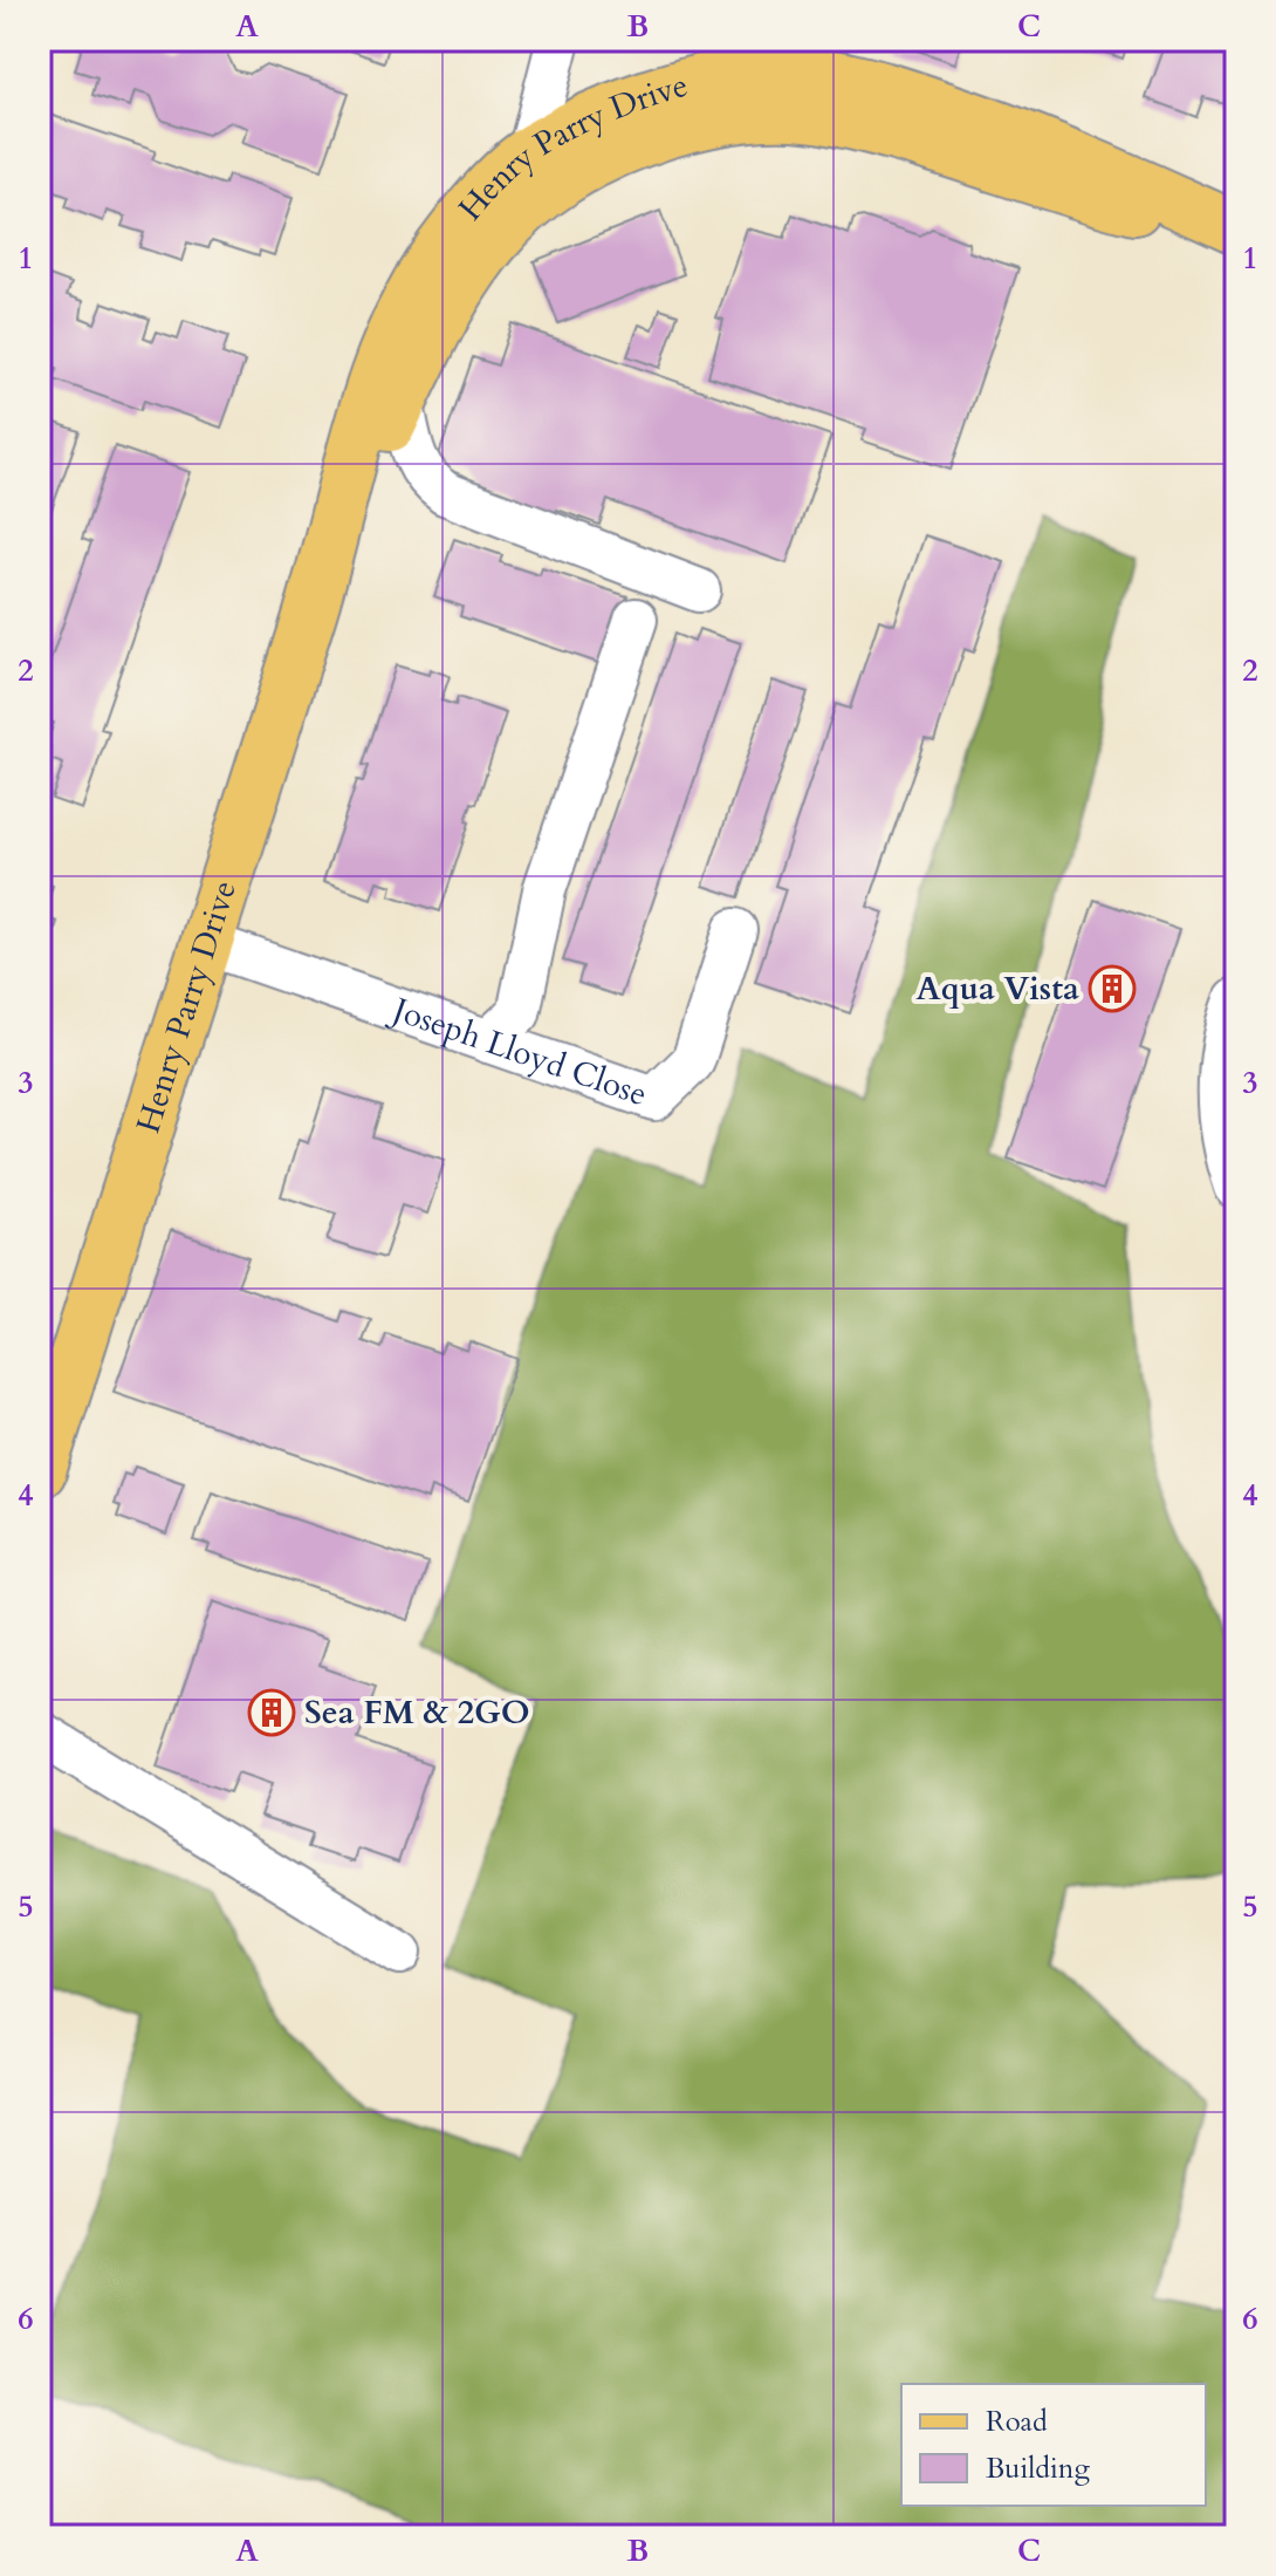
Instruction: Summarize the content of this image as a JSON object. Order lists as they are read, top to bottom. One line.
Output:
{"streets":{"main road":["Henry Parry Drive"],"street":["Joseph Lloyd Close"]},"crossings":[["Henry Parry Drive","Joseph Lloyd Close"]],"places":{"building":["Aqua Vista","Sea FM & 2GO"]},"legend":["Road","Building"],"grid":{"columns":["A","B","C"],"rows":["1","2","3","4","5","6"]}}
